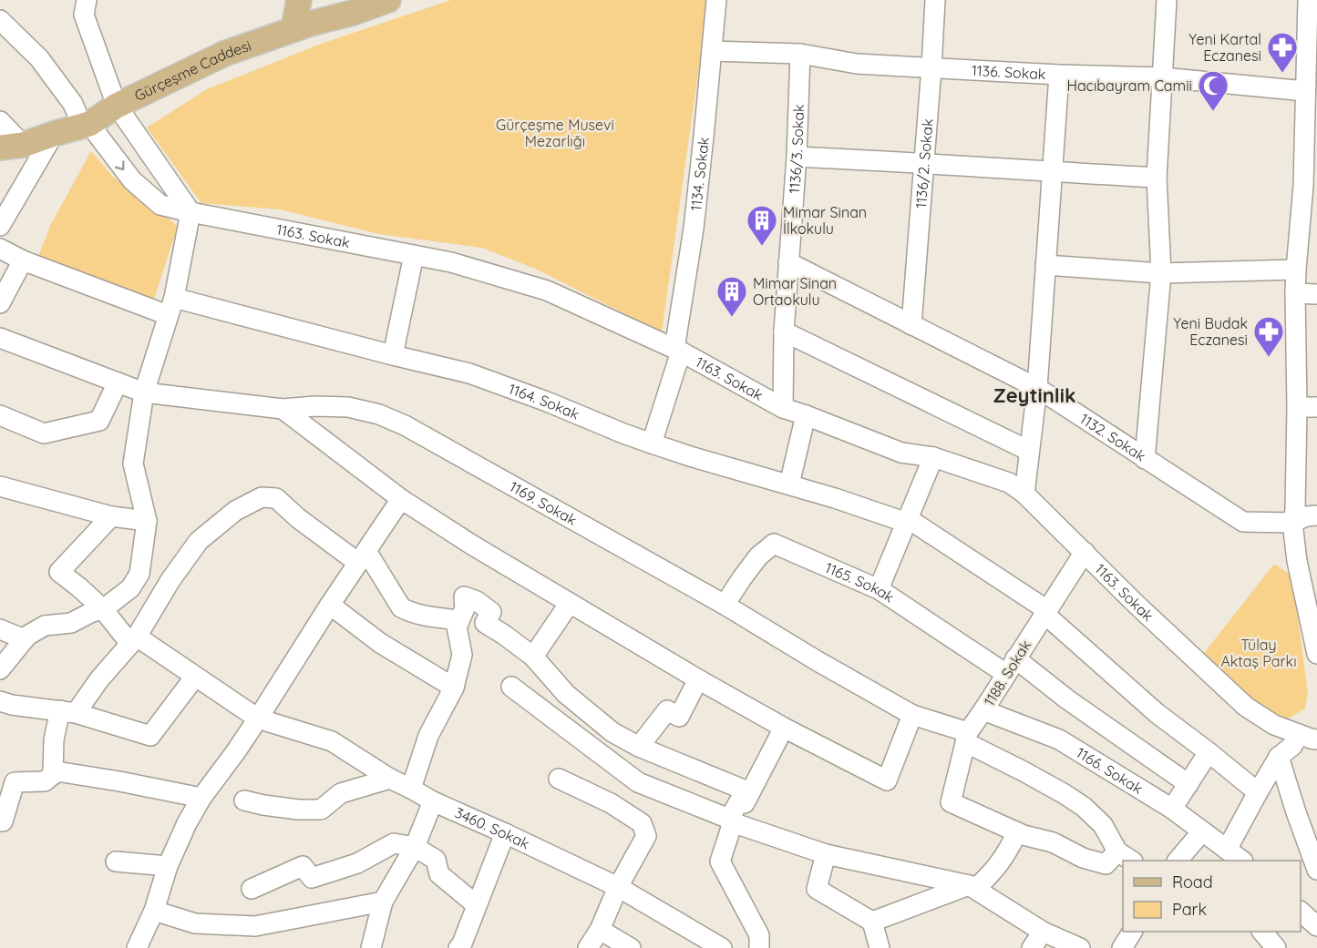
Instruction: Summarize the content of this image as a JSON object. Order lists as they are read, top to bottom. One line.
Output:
{"streets":{"main road":["Gürçeşme Caddesi"],"street":["1136. Sokak","1136/3. Sokak","1136/2. Sokak","1134. Sokak","1163. Sokak","1164. Sokak","1132. Sokak","1169. Sokak","1165. Sokak","1188. Sokak","1166. Sokak","3460. Sokak"]},"crossings":[["Gürçeşme Caddesi","1163. Sokak"],["1136. Sokak","1136/3. Sokak"],["1136. Sokak","1136/2. Sokak"],["1136. Sokak","1134. Sokak"],["1136/3. Sokak","1163. Sokak"],["1136/3. Sokak","1132. Sokak"],["1136/2. Sokak","1132. Sokak"],["1134. Sokak","1163. Sokak"],["1134. Sokak","1164. Sokak"],["1163. Sokak","1188. Sokak"],["1164. Sokak","1188. Sokak"],["1169. Sokak","1165. Sokak"],["1169. Sokak","1188. Sokak"],["1165. Sokak","1188. Sokak"],["1188. Sokak","1166. Sokak"]],"districts":["Zeytinlik"],"parks":["Gürçeşme Musevi Mezarlığı","Tülay Aktaş Parkı"],"places":{"pharmacy":["Yeni Kartal Eczanesi","Yeni Budak Eczanesi"],"mosque":["Hacıbayram Camii"],"building":["Mimar Sinan İlkokulu","Mimar Sinan Ortaokulu"]},"legend":["Road","Park"]}
